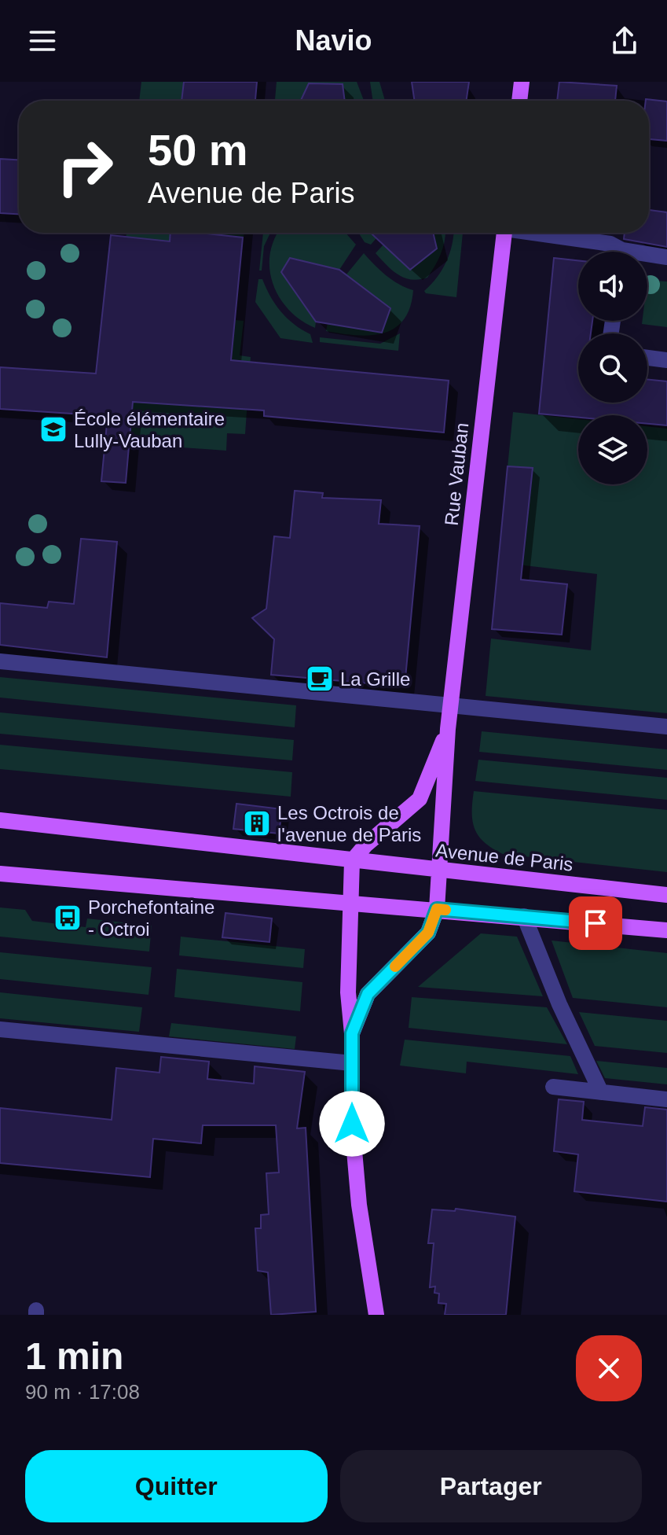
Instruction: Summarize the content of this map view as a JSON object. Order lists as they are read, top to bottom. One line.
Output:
{"streets":{"main road":["Rue Vauban","Avenue de Paris"]},"crossings":[["Rue Vauban","Avenue de Paris"]],"places":{"school or university":["École élémentaire Lully-Vauban"],"cafe":["La Grille"],"building":["Les Octrois de l'avenue de Paris"],"bus stop":["Porchefontaine - Octroi"]},"page":{"header":"Navio","turn":["50 m","Avenue de Paris"],"heading":["1 min","90 m · 17:08"],"buttons":["Quitter","Partager"]}}
